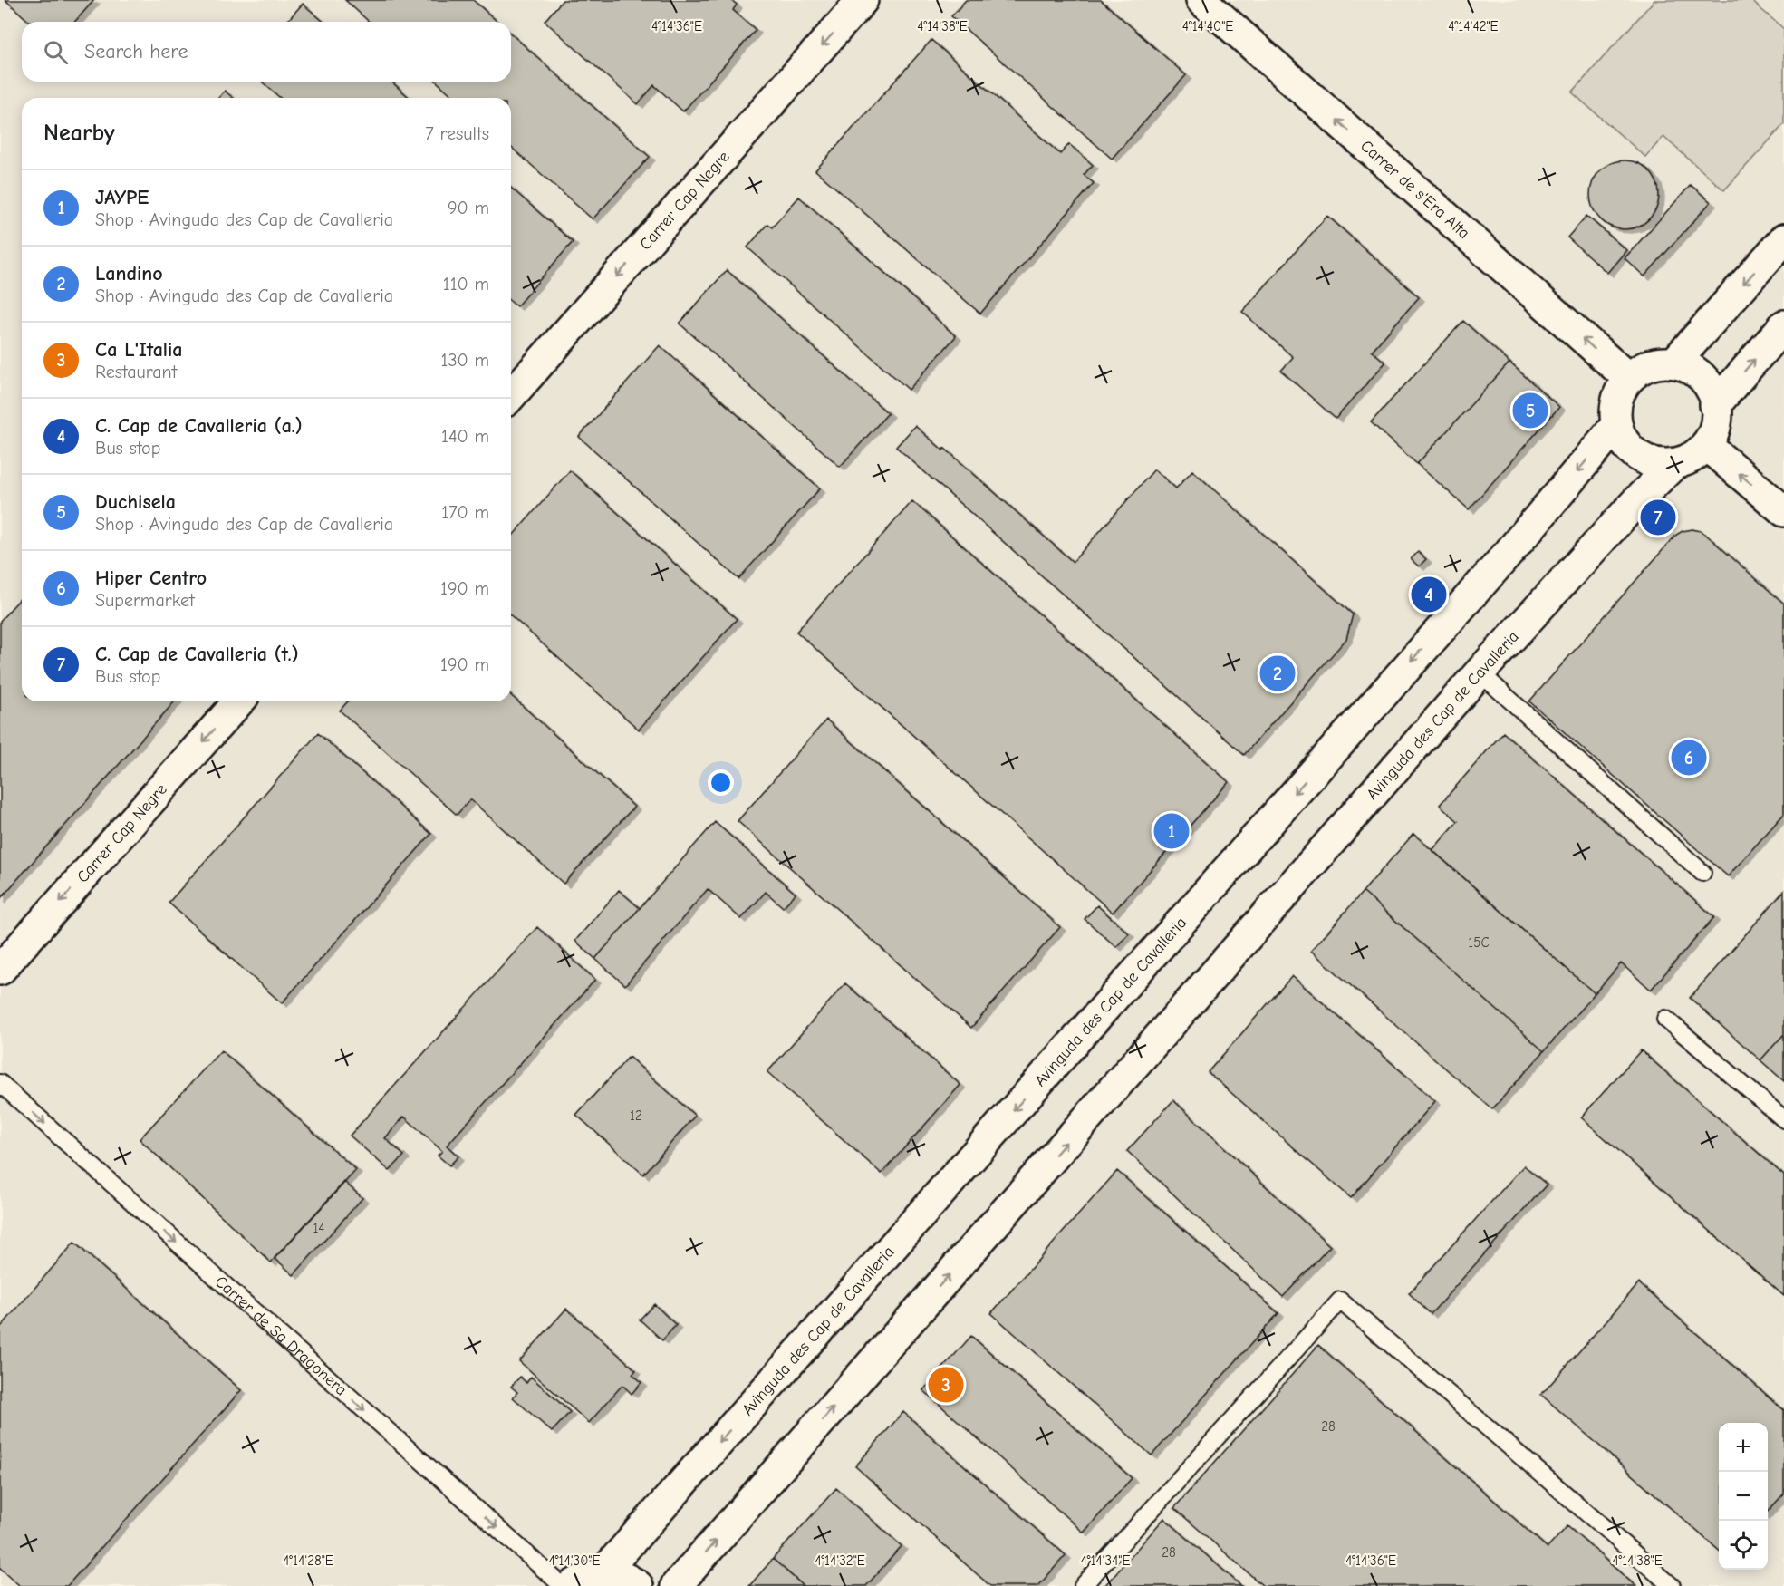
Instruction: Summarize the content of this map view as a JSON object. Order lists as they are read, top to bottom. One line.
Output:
{"streets":{"street":["Carrer de s'Era Alta","Carrer Cap Negre","Avinguda des Cap de Cavalleria"],"lane":["Carrer de Sa Dragonera"]},"crossings":[["Carrer de s'Era Alta","Avinguda des Cap de Cavalleria"]],"one_way":["Carrer de s'Era Alta","Carrer Cap Negre","Carrer de Sa Dragonera"],"house_numbers":["15C","12","14","28","28"],"page":{"search":"Search here","heading":["Nearby","7 results"],"list":[{"mark":"1","name":"JAYPE","note":"Shop · Avinguda des Cap de Cavalleria","value":"90 m"},{"mark":"2","name":"Landino","note":"Shop · Avinguda des Cap de Cavalleria","value":"110 m"},{"mark":"3","name":"Ca L'Italia","note":"Restaurant","value":"130 m"},{"mark":"4","name":"C. Cap de Cavalleria (a.)","note":"Bus stop","value":"140 m"},{"mark":"5","name":"Duchisela","note":"Shop · Avinguda des Cap de Cavalleria","value":"170 m"},{"mark":"6","name":"Hiper Centro","note":"Supermarket","value":"190 m"},{"mark":"7","name":"C. Cap de Cavalleria (t.)","note":"Bus stop","value":"190 m"}],"pins":["5","7","4","2","6","1","3"],"map_buttons":["+","−"]},"coordinates":["4°14'42\"E","4°14'36\"E","4°14'38\"E","4°14'40\"E","4°14'28\"E","4°14'30\"E","4°14'32\"E","4°14'34\"E"]}
